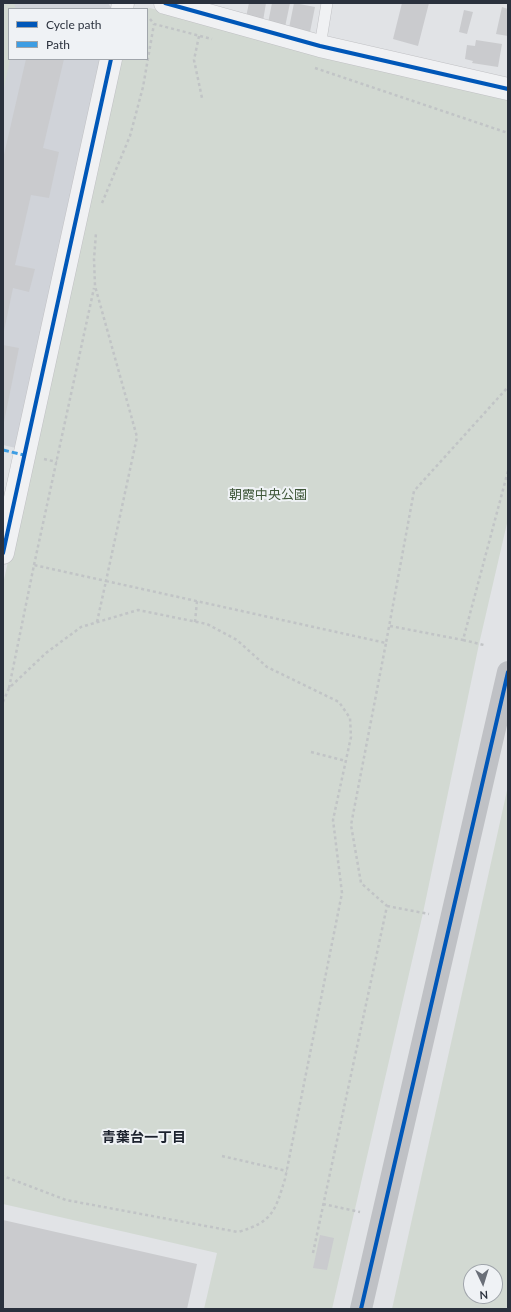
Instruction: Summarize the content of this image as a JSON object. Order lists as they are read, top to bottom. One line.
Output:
{"districts":["青葉台一丁目"],"parks":["朝霞中央公園"],"legend":["Cycle path","Path"],"north":"bottom"}
